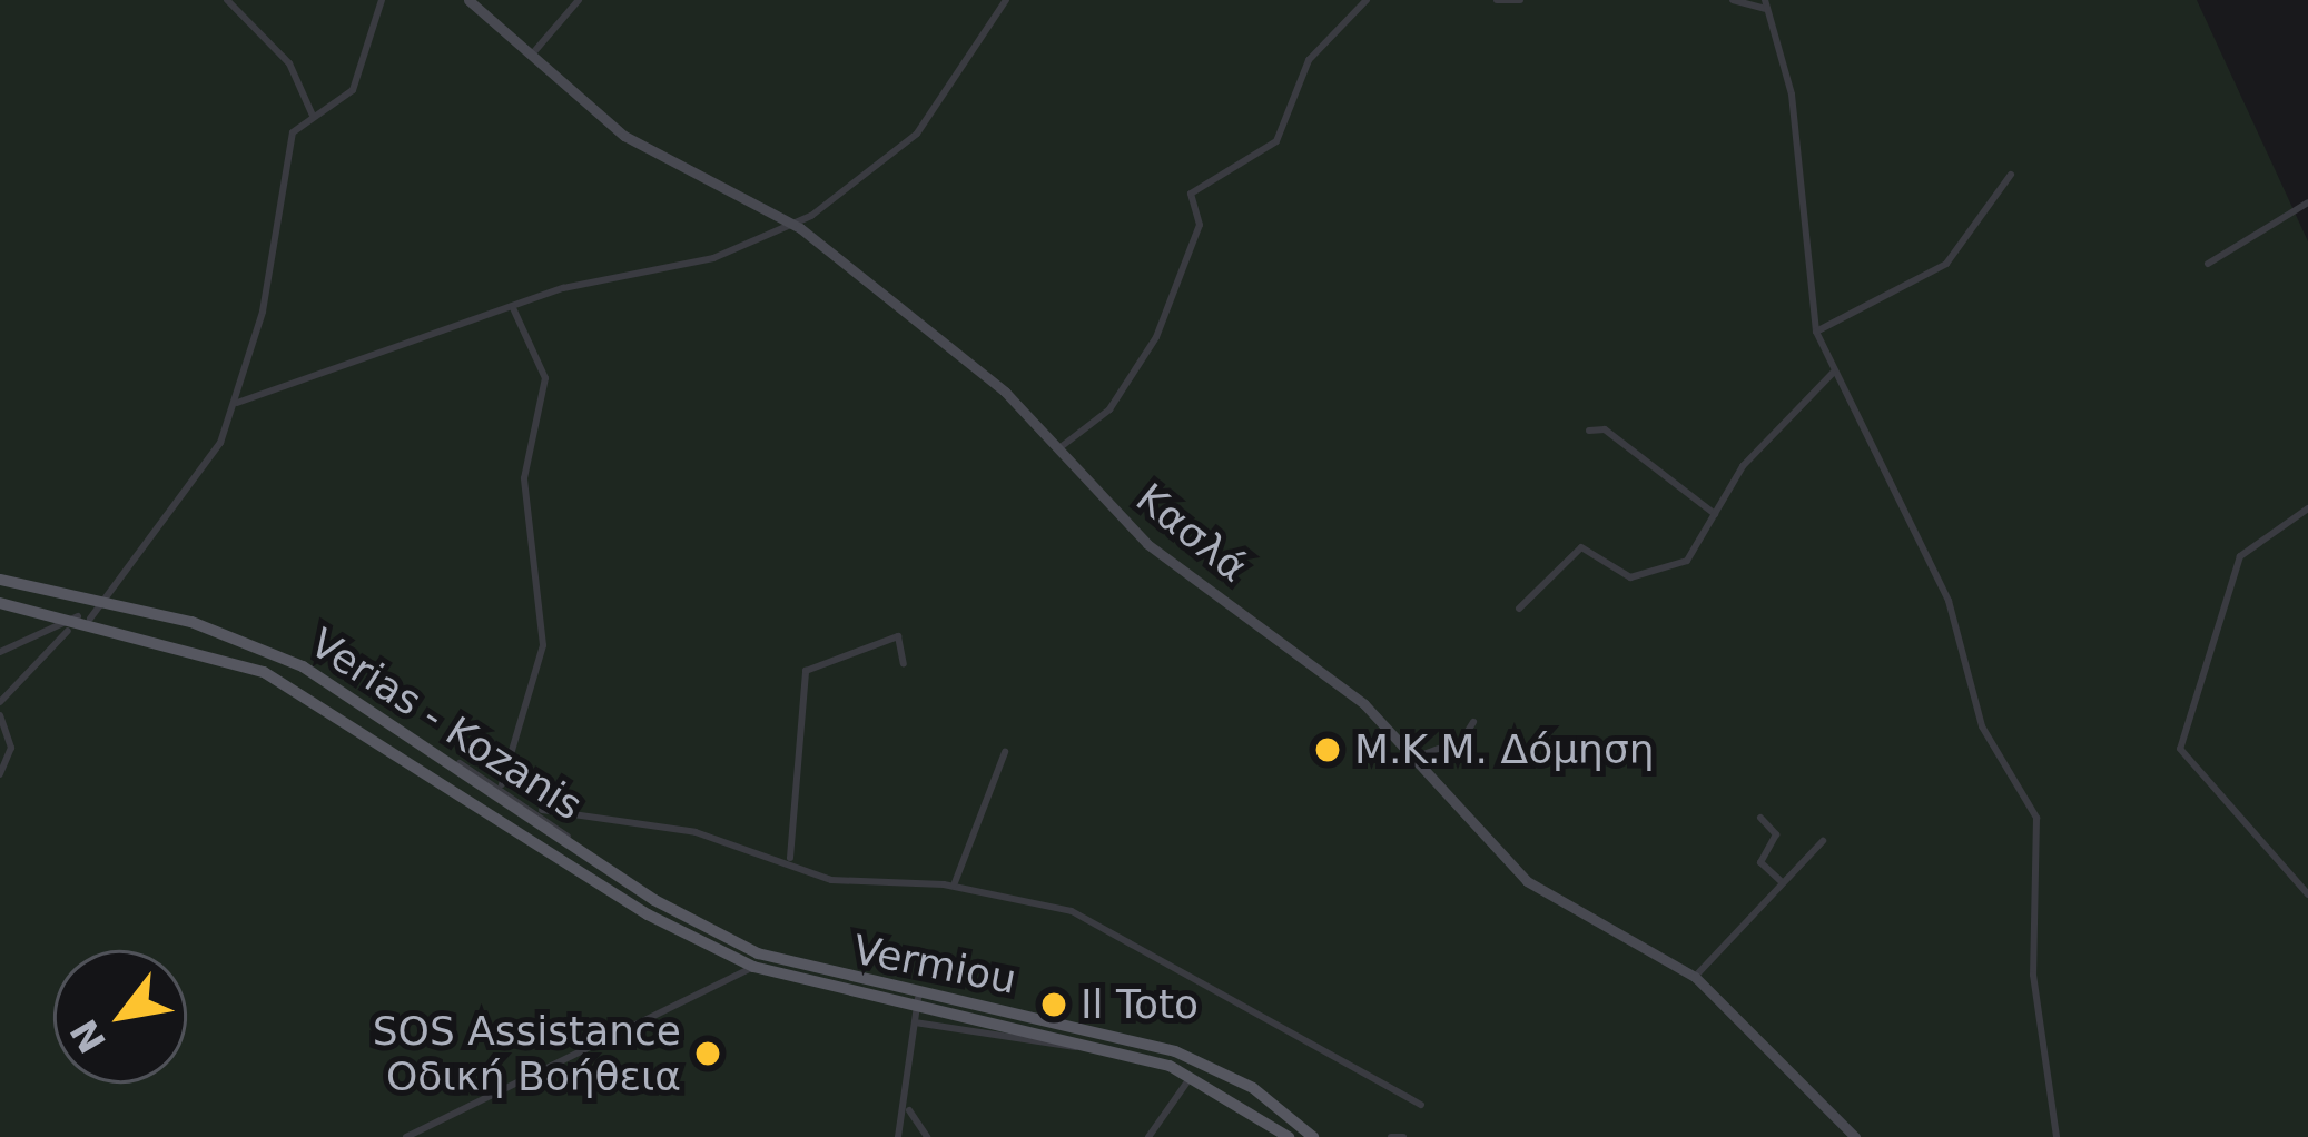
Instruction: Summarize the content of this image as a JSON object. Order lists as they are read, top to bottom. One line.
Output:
{"streets":{"main road":["Verias - Kozanis","Vermiou"],"street":["Κασλά"]},"crossings":[["Verias - Kozanis","Vermiou"]],"places":["Μ.Κ.Μ. Δόμηση","Il Toto","SOS Assistance Οδική Βοήθεια"],"north":"bottom left"}
